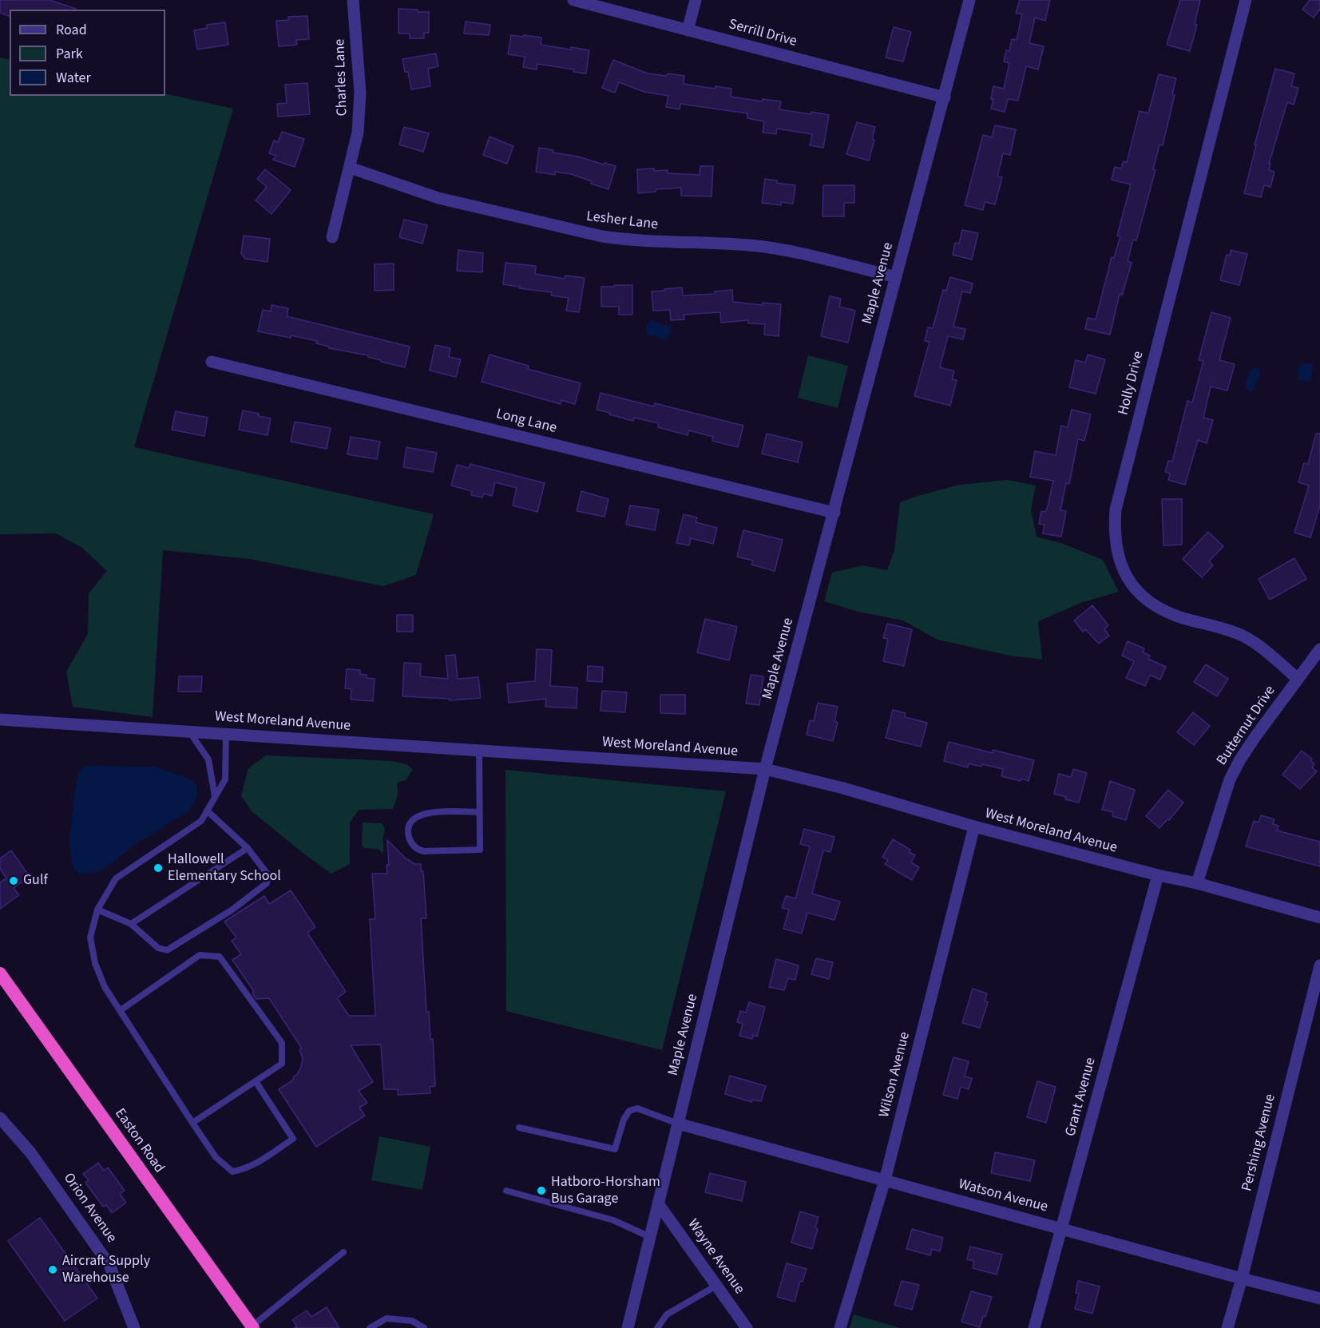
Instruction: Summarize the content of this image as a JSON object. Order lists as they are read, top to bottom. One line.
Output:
{"streets":{"highway":["Easton Road"],"street":["Serrill Drive","Charles Lane","Lesher Lane","Maple Avenue","Holly Drive","Long Lane","West Moreland Avenue","Butternut Drive","Wilson Avenue","Grant Avenue","Pershing Avenue","Watson Avenue","Orion Avenue","Wayne Avenue"]},"crossings":[["Serrill Drive","Maple Avenue"],["Charles Lane","Lesher Lane"],["Lesher Lane","Maple Avenue"],["Maple Avenue","Long Lane"],["Maple Avenue","West Moreland Avenue"],["Maple Avenue","Watson Avenue"],["Maple Avenue","Wayne Avenue"],["Holly Drive","Butternut Drive"],["West Moreland Avenue","Butternut Drive"],["West Moreland Avenue","Wilson Avenue"],["West Moreland Avenue","Grant Avenue"],["Wilson Avenue","Watson Avenue"],["Grant Avenue","Watson Avenue"],["Pershing Avenue","Watson Avenue"]],"places":["Hallowell Elementary School","Gulf","Hatboro-Horsham Bus Garage","Aircraft Supply Warehouse"],"legend":["Road","Park","Water"]}
